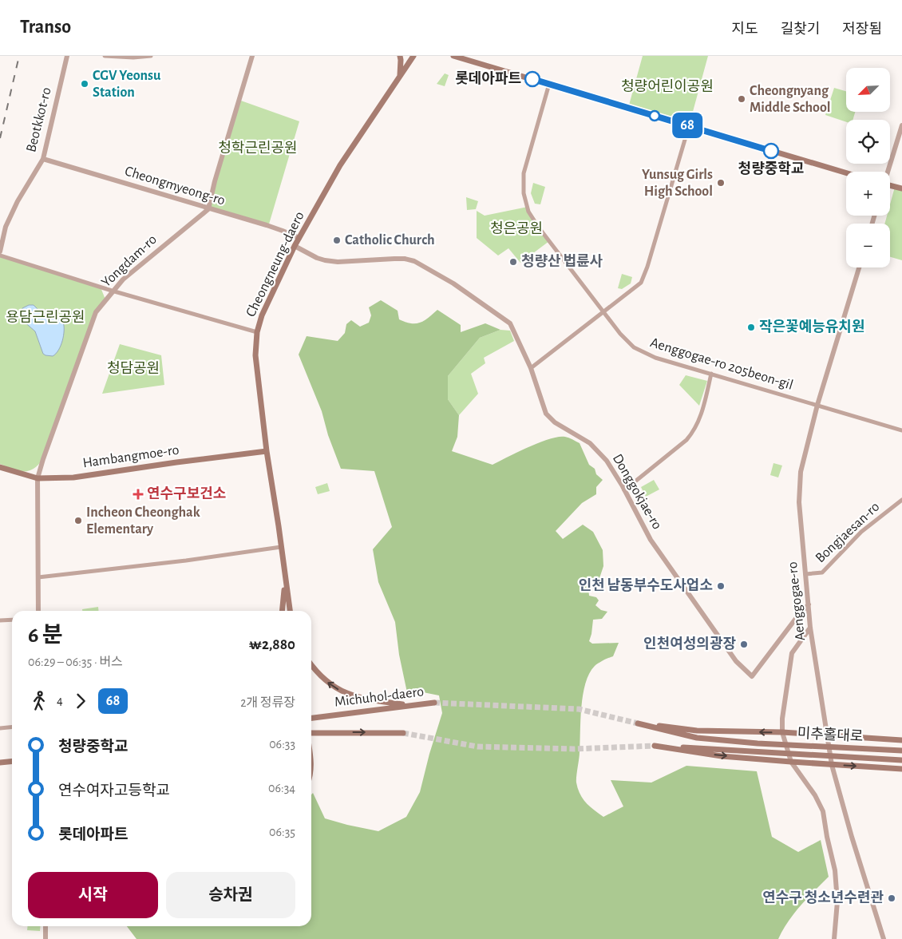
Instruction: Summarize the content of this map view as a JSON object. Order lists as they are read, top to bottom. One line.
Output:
{"streets":{"main road":["Cheongneung-daero","Hambangmoe-ro","Michuhol-daero","미추홀대로"],"street":["Beotkkot-ro","Cheongmyeong-ro","Yongdam-ro","Aenggogae-ro 205beon-gil","Donggokjae-ro","Bongjaesan-ro","Aenggogae-ro"]},"crossings":[["Beotkkot-ro","Cheongmyeong-ro"],["Cheongmyeong-ro","Yongdam-ro"],["Cheongmyeong-ro","Cheongneung-daero"],["Yongdam-ro","Hambangmoe-ro"],["Cheongneung-daero","Hambangmoe-ro"],["Cheongneung-daero","Donggokjae-ro"],["Aenggogae-ro 205beon-gil","Aenggogae-ro"],["Donggokjae-ro","Aenggogae-ro"],["Bongjaesan-ro","Aenggogae-ro"]],"parks":["청량어린이공원","청학근린공원","청은공원","용담근린공원","청담공원"],"places":{"other":["롯데아파트","CGV Yeonsu Station","Cheongnyang Middle School","청량중학교","Yunsug Girls High School","Catholic Church","청량산 법륜사","작은꽃예능유치원","Incheon Cheonghak Elementary","인천 남동부수도사업소","인천여성의광장","연수구 청소년수련관"],"health":["연수구보건소"]},"lines":["bus line 68"],"north":"bottom left","page":{"header":"Transo","nav":["지도","길찾기","저장됨"],"on_map":"68","map_buttons":["+","−"],"heading":["6 분","06:29 – 06:35 · 버스","₩2,880"],"legs":["4","68","2개 정류장"],"list":[{"name":"청량중학교","value":"06:33"},{"name":"연수여자고등학교","value":"06:34"},{"name":"롯데아파트","value":"06:35"}],"buttons":["시작","승차권"]}}
